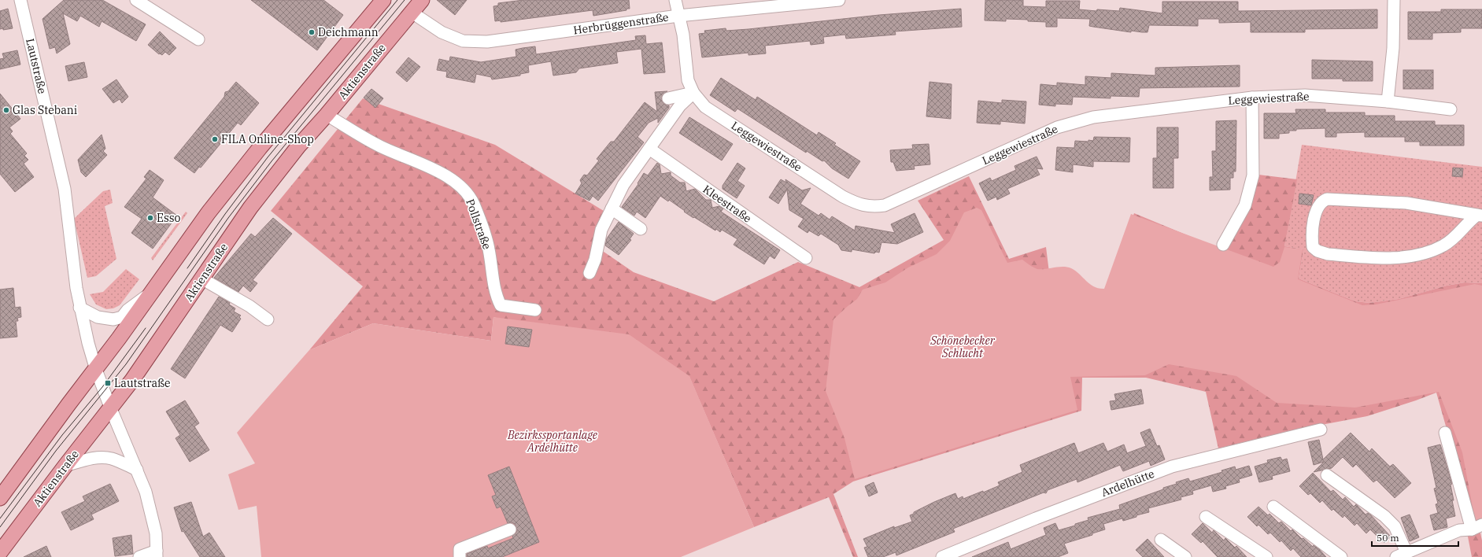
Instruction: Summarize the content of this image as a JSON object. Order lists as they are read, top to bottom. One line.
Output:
{"streets":{"main road":["Aktienstraße"],"street":["Herbrüggenstraße","Lautstraße","Leggewiestraße","Kleestraße","Pollstraße","Ardelhütte"]},"crossings":[["Herbrüggenstraße","Aktienstraße"],["Lautstraße","Aktienstraße"],["Aktienstraße","Pollstraße"]],"parks":["Schönebecker Schlucht","Bezirkssportanlage Ardelhütte"],"places":{"other":["Deichmann","Glas Stebani","FILA Online-Shop","Esso"],"transit":["Lautstraße"]},"scale_bar":"50 m"}
